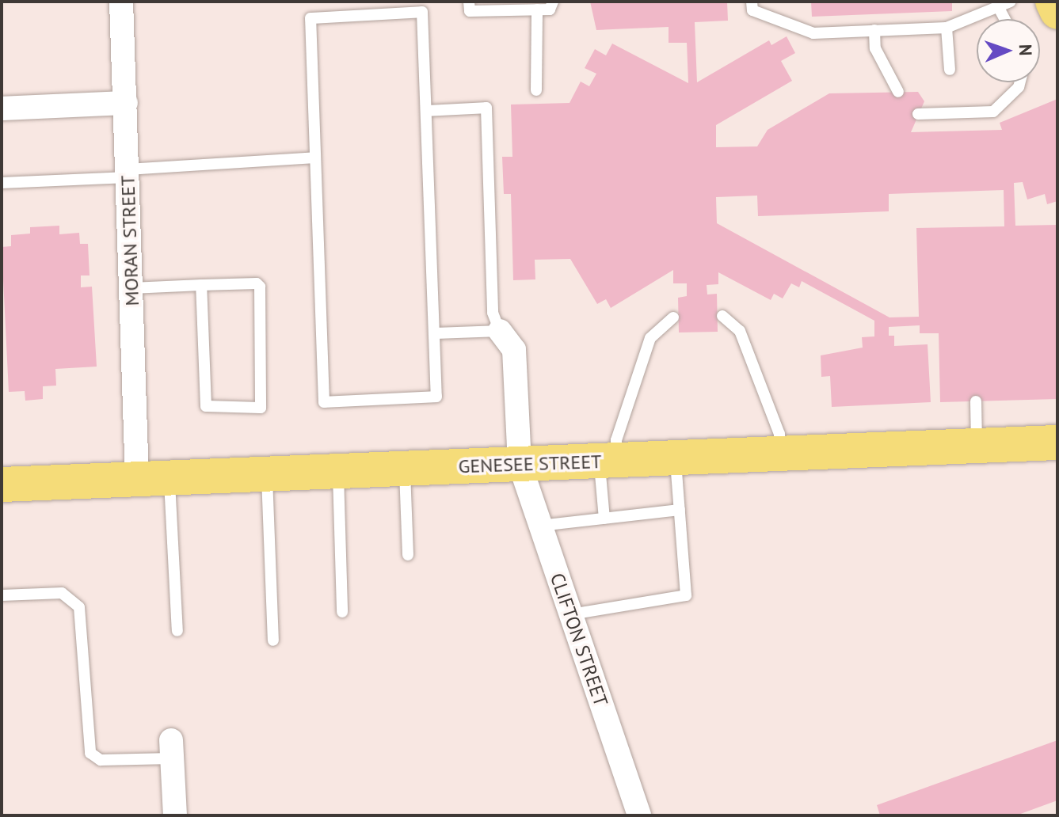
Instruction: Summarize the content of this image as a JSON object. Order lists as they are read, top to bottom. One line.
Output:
{"streets":{"main road":["GENESEE STREET"],"street":["MORAN STREET","CLIFTON STREET"]},"crossings":[["MORAN STREET","GENESEE STREET"],["GENESEE STREET","CLIFTON STREET"]],"north":"right"}
